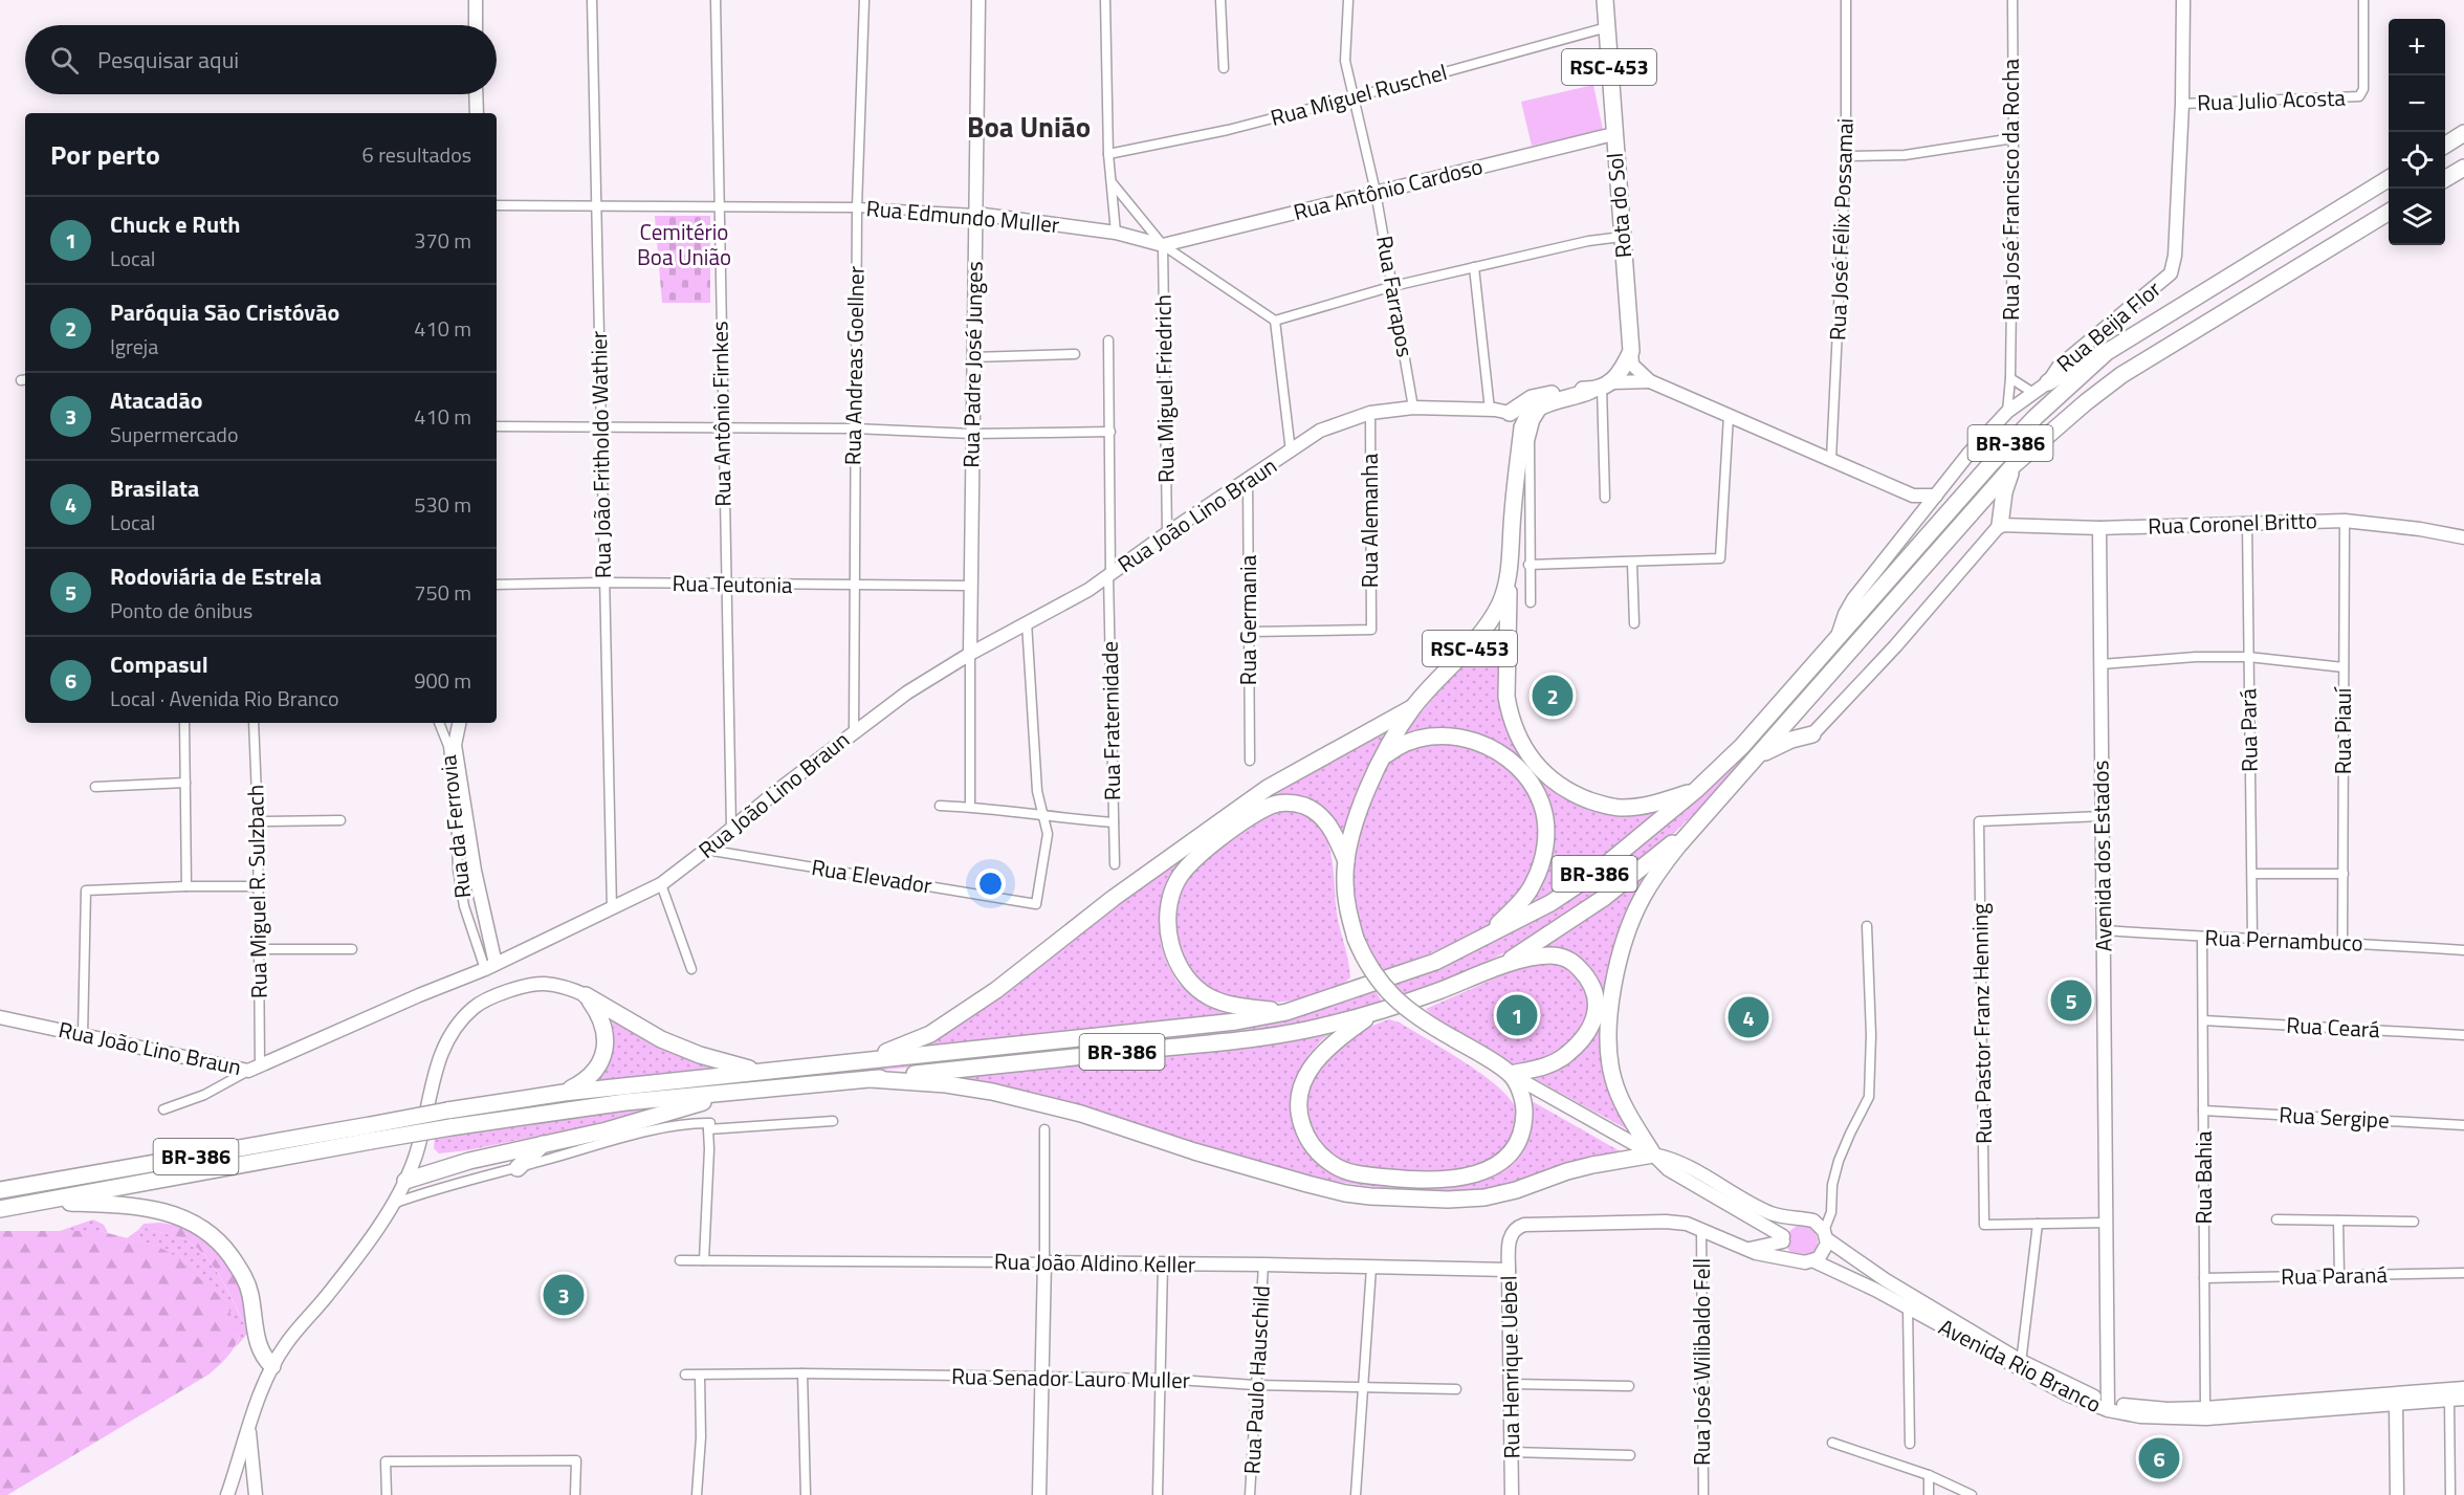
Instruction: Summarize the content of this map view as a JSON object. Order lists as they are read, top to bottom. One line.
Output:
{"streets":{"highway":["RSC-453","Rota do Sol","BR-386"],"street":["Rua Miguel Ruschel","Rua Julio Acosta","Rua Antônio Cardoso","Rua José Francisco da Rocha","Rua Edmundo Muller","Rua José Félix Possamai","Rua Farrapos","Rua Beija Flor","Rua Padre José Junges","Rua Andreas Goellner","Rua Miguel Friedrich","Rua Antônio Firnkes","Rua João Fritholdo Wathier","Rua João Lino Braun","Rua Alemanha","Rua Coronel Britto","Rua Teutonia","Rua Germania","Rua Fraternidade","Rua Pará","Rua Piauí","Rua da Ferrovia","Avenida dos Estados","Rua Elevador","Rua Miguel R. Sulzbach","Rua Pernambuco","Rua Pastor Franz Henning","Rua Ceará","Rua Sergipe","Rua Bahia","Rua João Aldino Keller","Rua Paraná","Rua José Wilibaldo Fell","Avenida Rio Branco","Rua Henrique Uebel","Rua Senador Lauro Muller","Rua Paulo Hauschild"]},"crossings":[["RSC-453","Rua João Lino Braun"],["Rua Miguel Ruschel","Rota do Sol"],["Rua Miguel Ruschel","Rua Farrapos"],["Rua Julio Acosta","Rua Beija Flor"],["Rua Antônio Cardoso","Rota do Sol"],["Rua Antônio Cardoso","Rua Edmundo Muller"],["Rua Antônio Cardoso","Rua Farrapos"],["Rua Antônio Cardoso","Rua Miguel Friedrich"],["Rua José Francisco da Rocha","Rua Beija Flor"],["Rua Edmundo Muller","Rua Padre José Junges"],["Rua Edmundo Muller","Rua Andreas Goellner"],["Rua Edmundo Muller","Rua Miguel Friedrich"],["Rua Edmundo Muller","Rua Antônio Firnkes"],["Rua Edmundo Muller","Rua João Fritholdo Wathier"],["Rua Farrapos","Rua João Lino Braun"],["Rua Beija Flor","BR-386"],["Rua Padre José Junges","Rua João Lino Braun"],["Rua Padre José Junges","Rua Teutonia"],["Rua Andreas Goellner","Rua João Lino Braun"],["Rua Andreas Goellner","Rua Teutonia"],["Rua Miguel Friedrich","Rua João Lino Braun"],["Rua Antônio Firnkes","Rua João Lino Braun"],["Rua Antônio Firnkes","Rua Teutonia"],["Rua João Fritholdo Wathier","Rua João Lino Braun"],["Rua João Fritholdo Wathier","Rua Teutonia"],["Rua João Lino Braun","Rua Alemanha"],["Rua João Lino Braun","Rua Germania"],["Rua João Lino Braun","Rua Fraternidade"],["Rua João Lino Braun","Rua Elevador"],["Rua João Lino Braun","Rua Miguel R. Sulzbach"],["Rua Alemanha","Rua Germania"],["Rua Coronel Britto","Rua Pará"],["Rua Coronel Britto","Rua Piauí"],["Rua Coronel Britto","Avenida dos Estados"],["Rua Pará","Rua Pernambuco"],["Rua Piauí","Rua Pernambuco"],["Avenida dos Estados","Rua Pernambuco"],["Avenida dos Estados","Rua Pastor Franz Henning"],["Avenida dos Estados","Avenida Rio Branco"],["Rua Pernambuco","Rua Bahia"],["Rua Ceará","Rua Bahia"],["Rua Sergipe","Rua Bahia"],["Rua Bahia","Rua Paraná"],["Rua Bahia","Avenida Rio Branco"],["Rua João Aldino Keller","Rua Henrique Uebel"],["Rua João Aldino Keller","Rua Paulo Hauschild"],["Rua José Wilibaldo Fell","Rua Henrique Uebel"],["Rua Senador Lauro Muller","Rua Paulo Hauschild"]],"districts":["Boa União"],"parks":["Cemitério Boa União"],"page":{"map_buttons":["+","−"],"search":"Pesquisar aqui","heading":["Por perto","6 resultados"],"list":[{"mark":"1","name":"Chuck e Ruth","note":"Local","value":"370 m"},{"mark":"2","name":"Paróquia São Cristóvão","note":"Igreja","value":"410 m"},{"mark":"3","name":"Atacadão","note":"Supermercado","value":"410 m"},{"mark":"4","name":"Brasilata","note":"Local","value":"530 m"},{"mark":"5","name":"Rodoviária de Estrela","note":"Ponto de ônibus","value":"750 m"},{"mark":"6","name":"Compasul","note":"Local · Avenida Rio Branco","value":"900 m"}],"pins":["2","5","1","4","3","6"]}}
